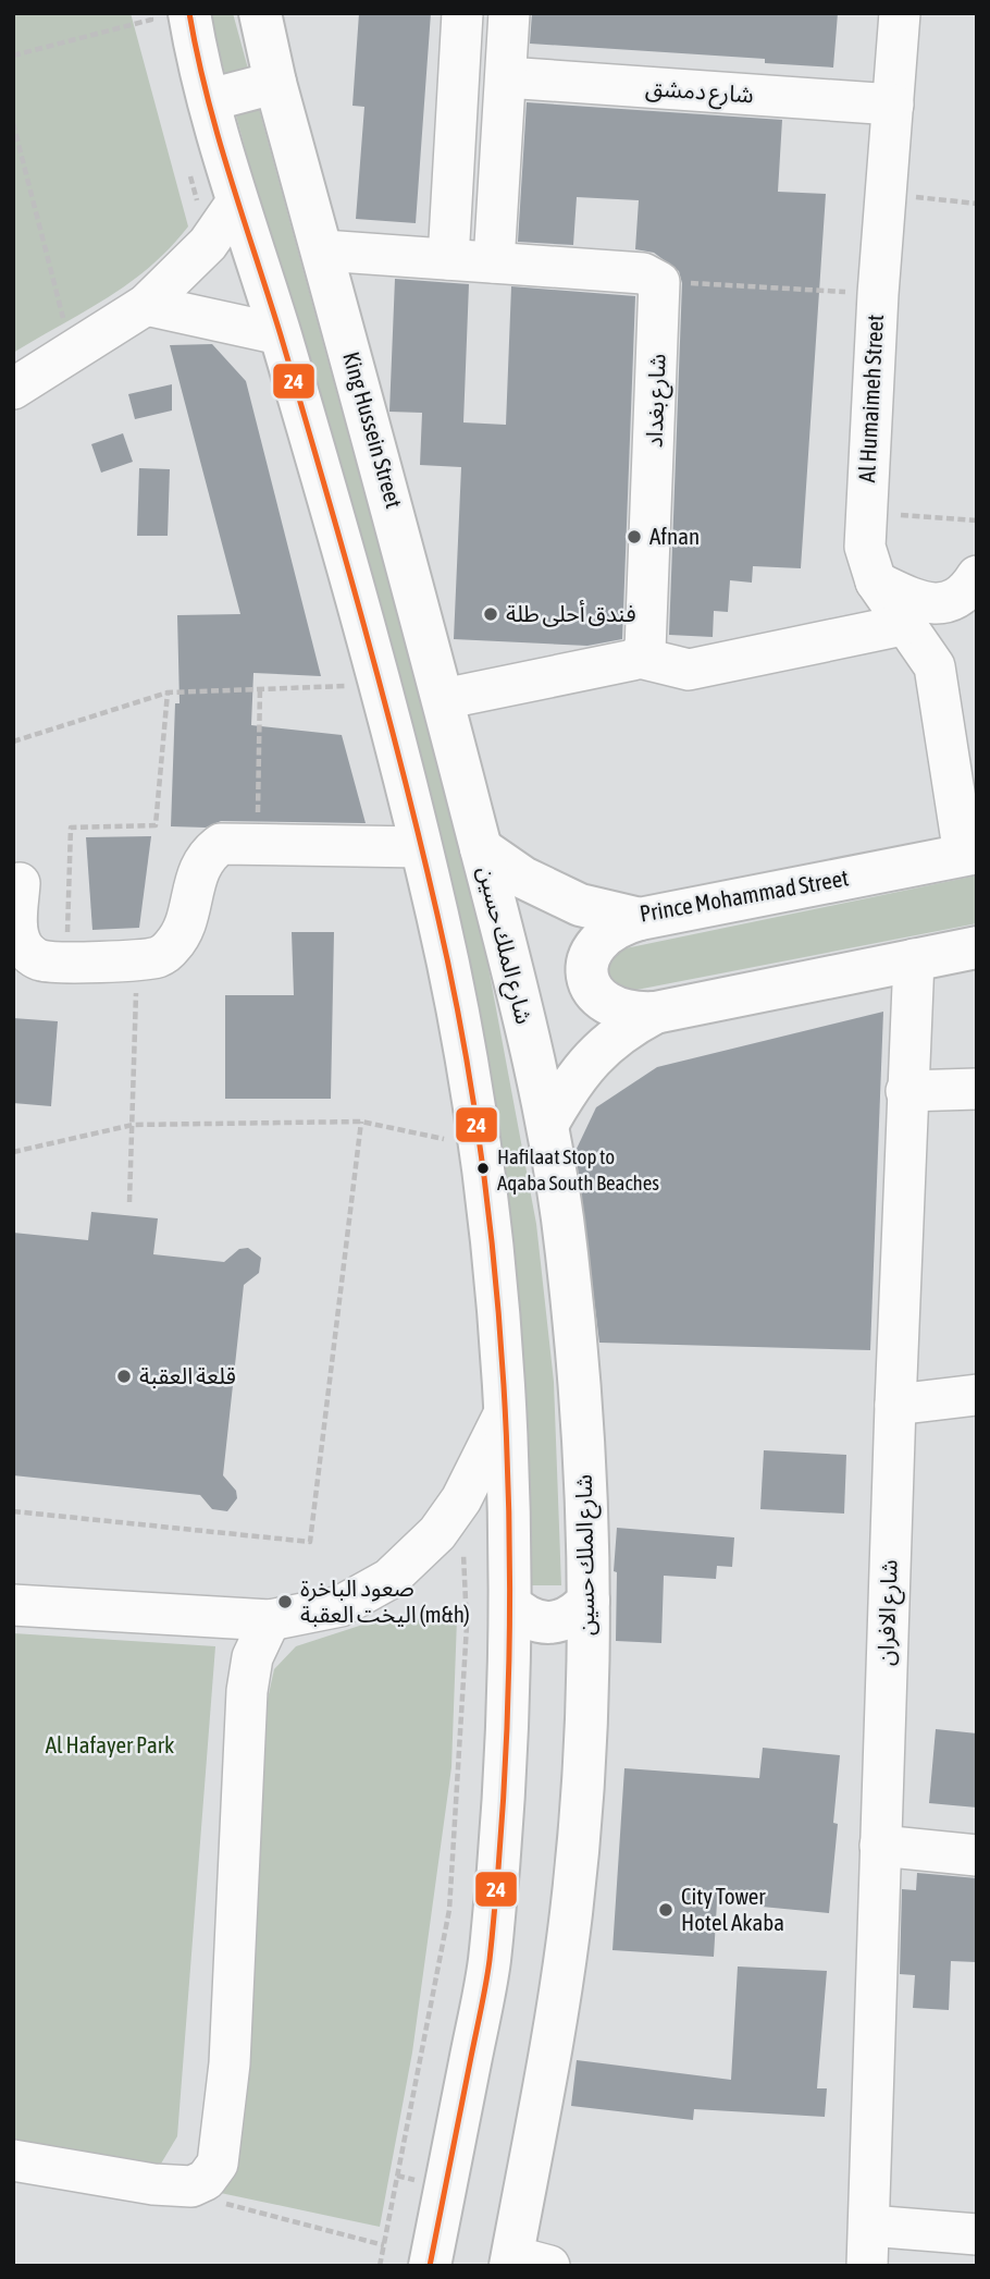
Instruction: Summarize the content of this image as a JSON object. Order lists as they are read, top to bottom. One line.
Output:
{"streets":{"main road":["King Hussein Street","Prince Mohammad Street","شارع الملك حسين"],"street":["شارع دمشق","Al Humaimeh Street","شارع بغداد","شارع الافران"]},"crossings":[["شارع دمشق","Al Humaimeh Street"],["King Hussein Street","Prince Mohammad Street"],["King Hussein Street","شارع الملك حسين"],["Prince Mohammad Street","شارع الملك حسين"]],"parks":["Al Hafayer Park"],"places":["Afnan","فندق أحلى طلة","Hafilaat Stop to Aqaba South Beaches","قلعة العقبة","صعود الباخرة اليخت العقبة (m&h)","City Tower Hotel Akaba"],"lines":["transit line 24"]}
